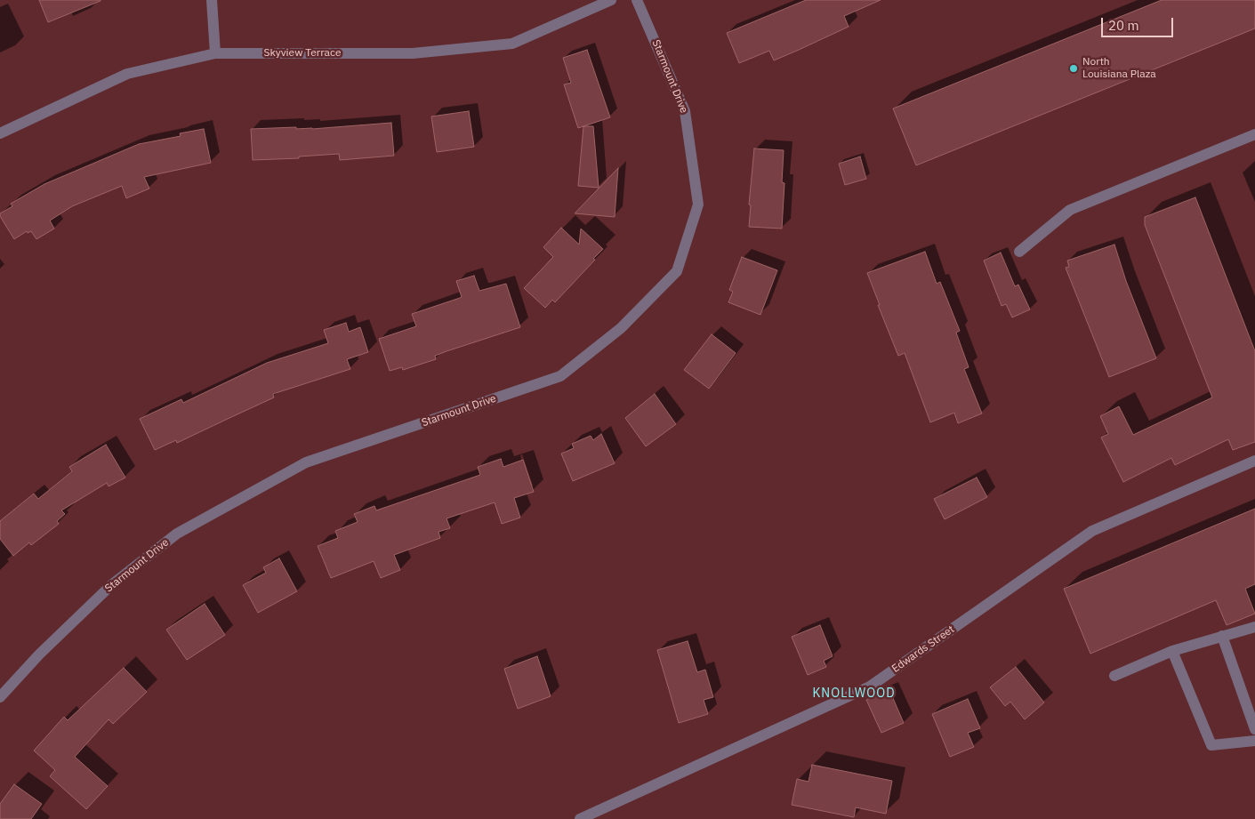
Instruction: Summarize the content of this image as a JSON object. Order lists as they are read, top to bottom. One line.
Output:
{"streets":{"street":["Skyview Terrace","Starmount Drive","Edwards Street"]},"districts":["KNOLLWOOD"],"places":["North Louisiana Plaza"],"scale_bar":"20 m"}
